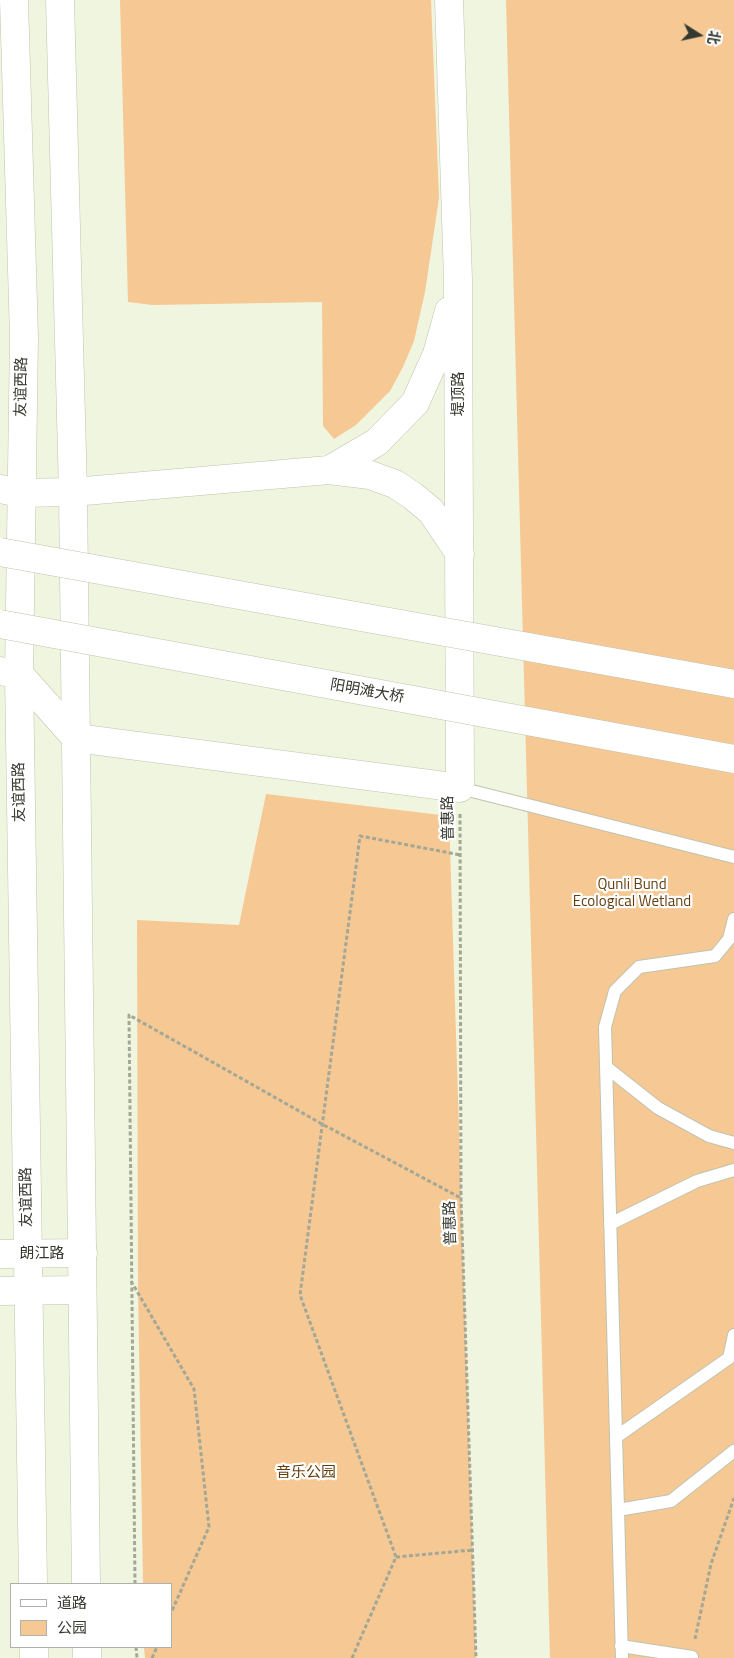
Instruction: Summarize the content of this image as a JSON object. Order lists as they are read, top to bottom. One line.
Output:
{"streets":{"main road":["友谊西路","堤顶路","阳明滩大桥","朗江路"],"path":["普惠路"]},"crossings":[["友谊西路","朗江路"],["堤顶路","普惠路"]],"parks":["Qunli Bund Ecological Wetland","音乐公园"],"legend":["道路","公园"],"north":"right"}
